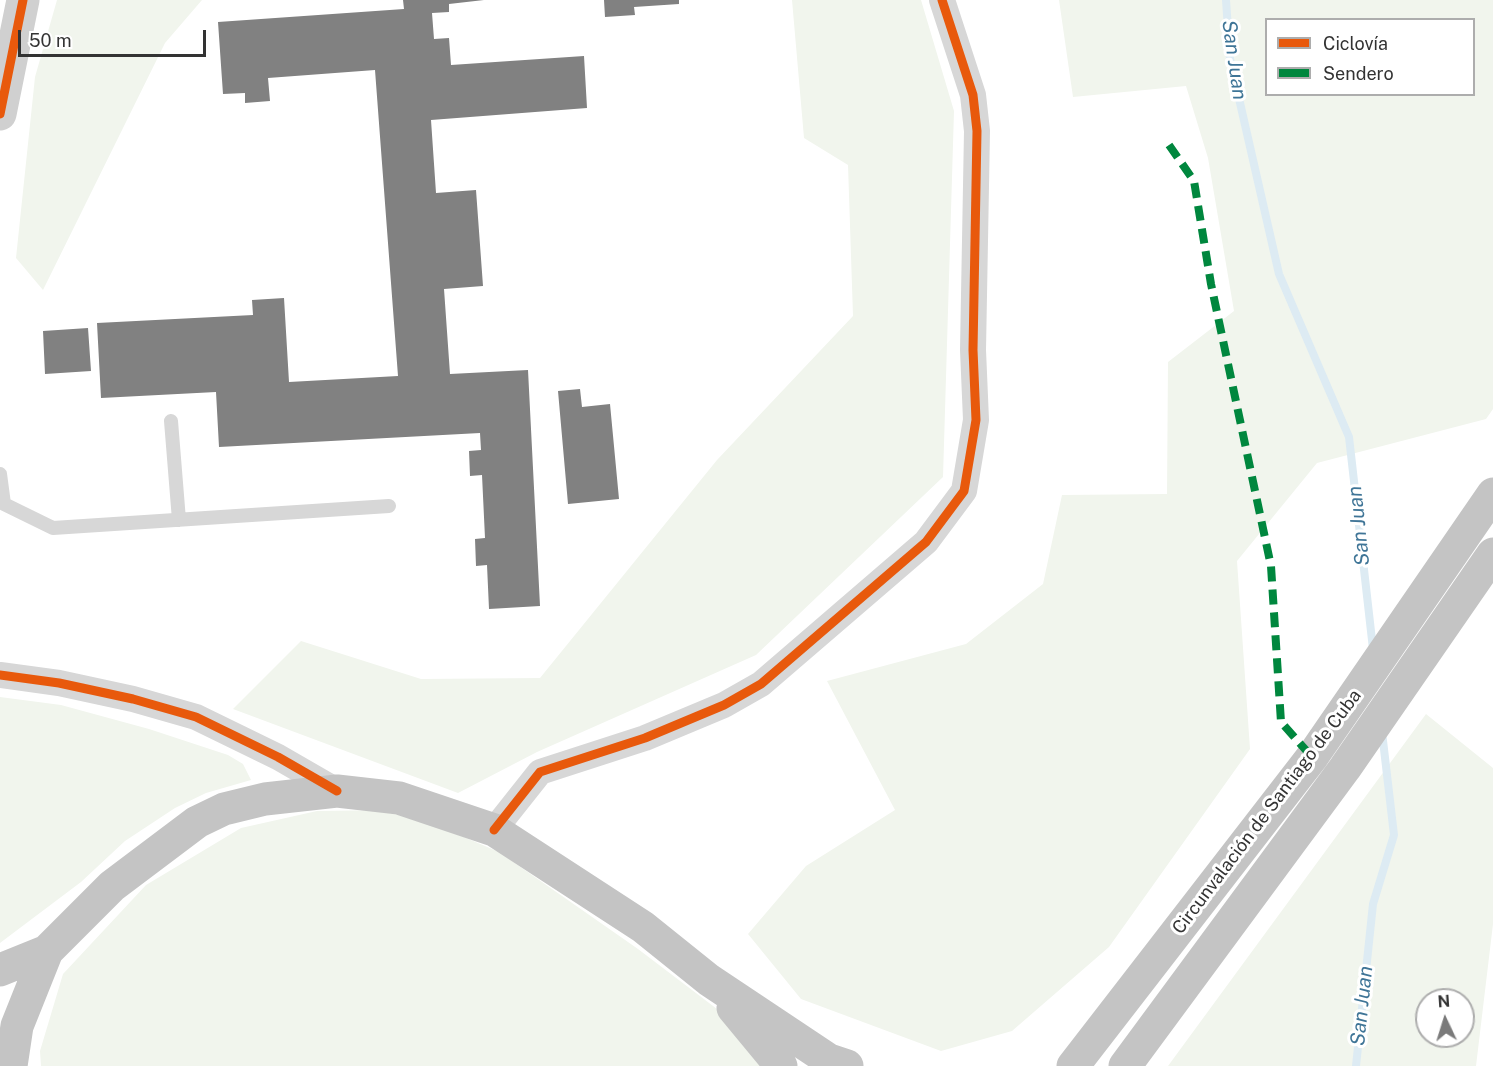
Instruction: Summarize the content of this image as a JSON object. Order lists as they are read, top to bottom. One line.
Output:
{"streets":{"highway":["Circunvalación de Santiago de Cuba"]},"water":["San Juan"],"legend":["Ciclovía","Sendero"],"scale_bar":"50 m","north":"top"}
